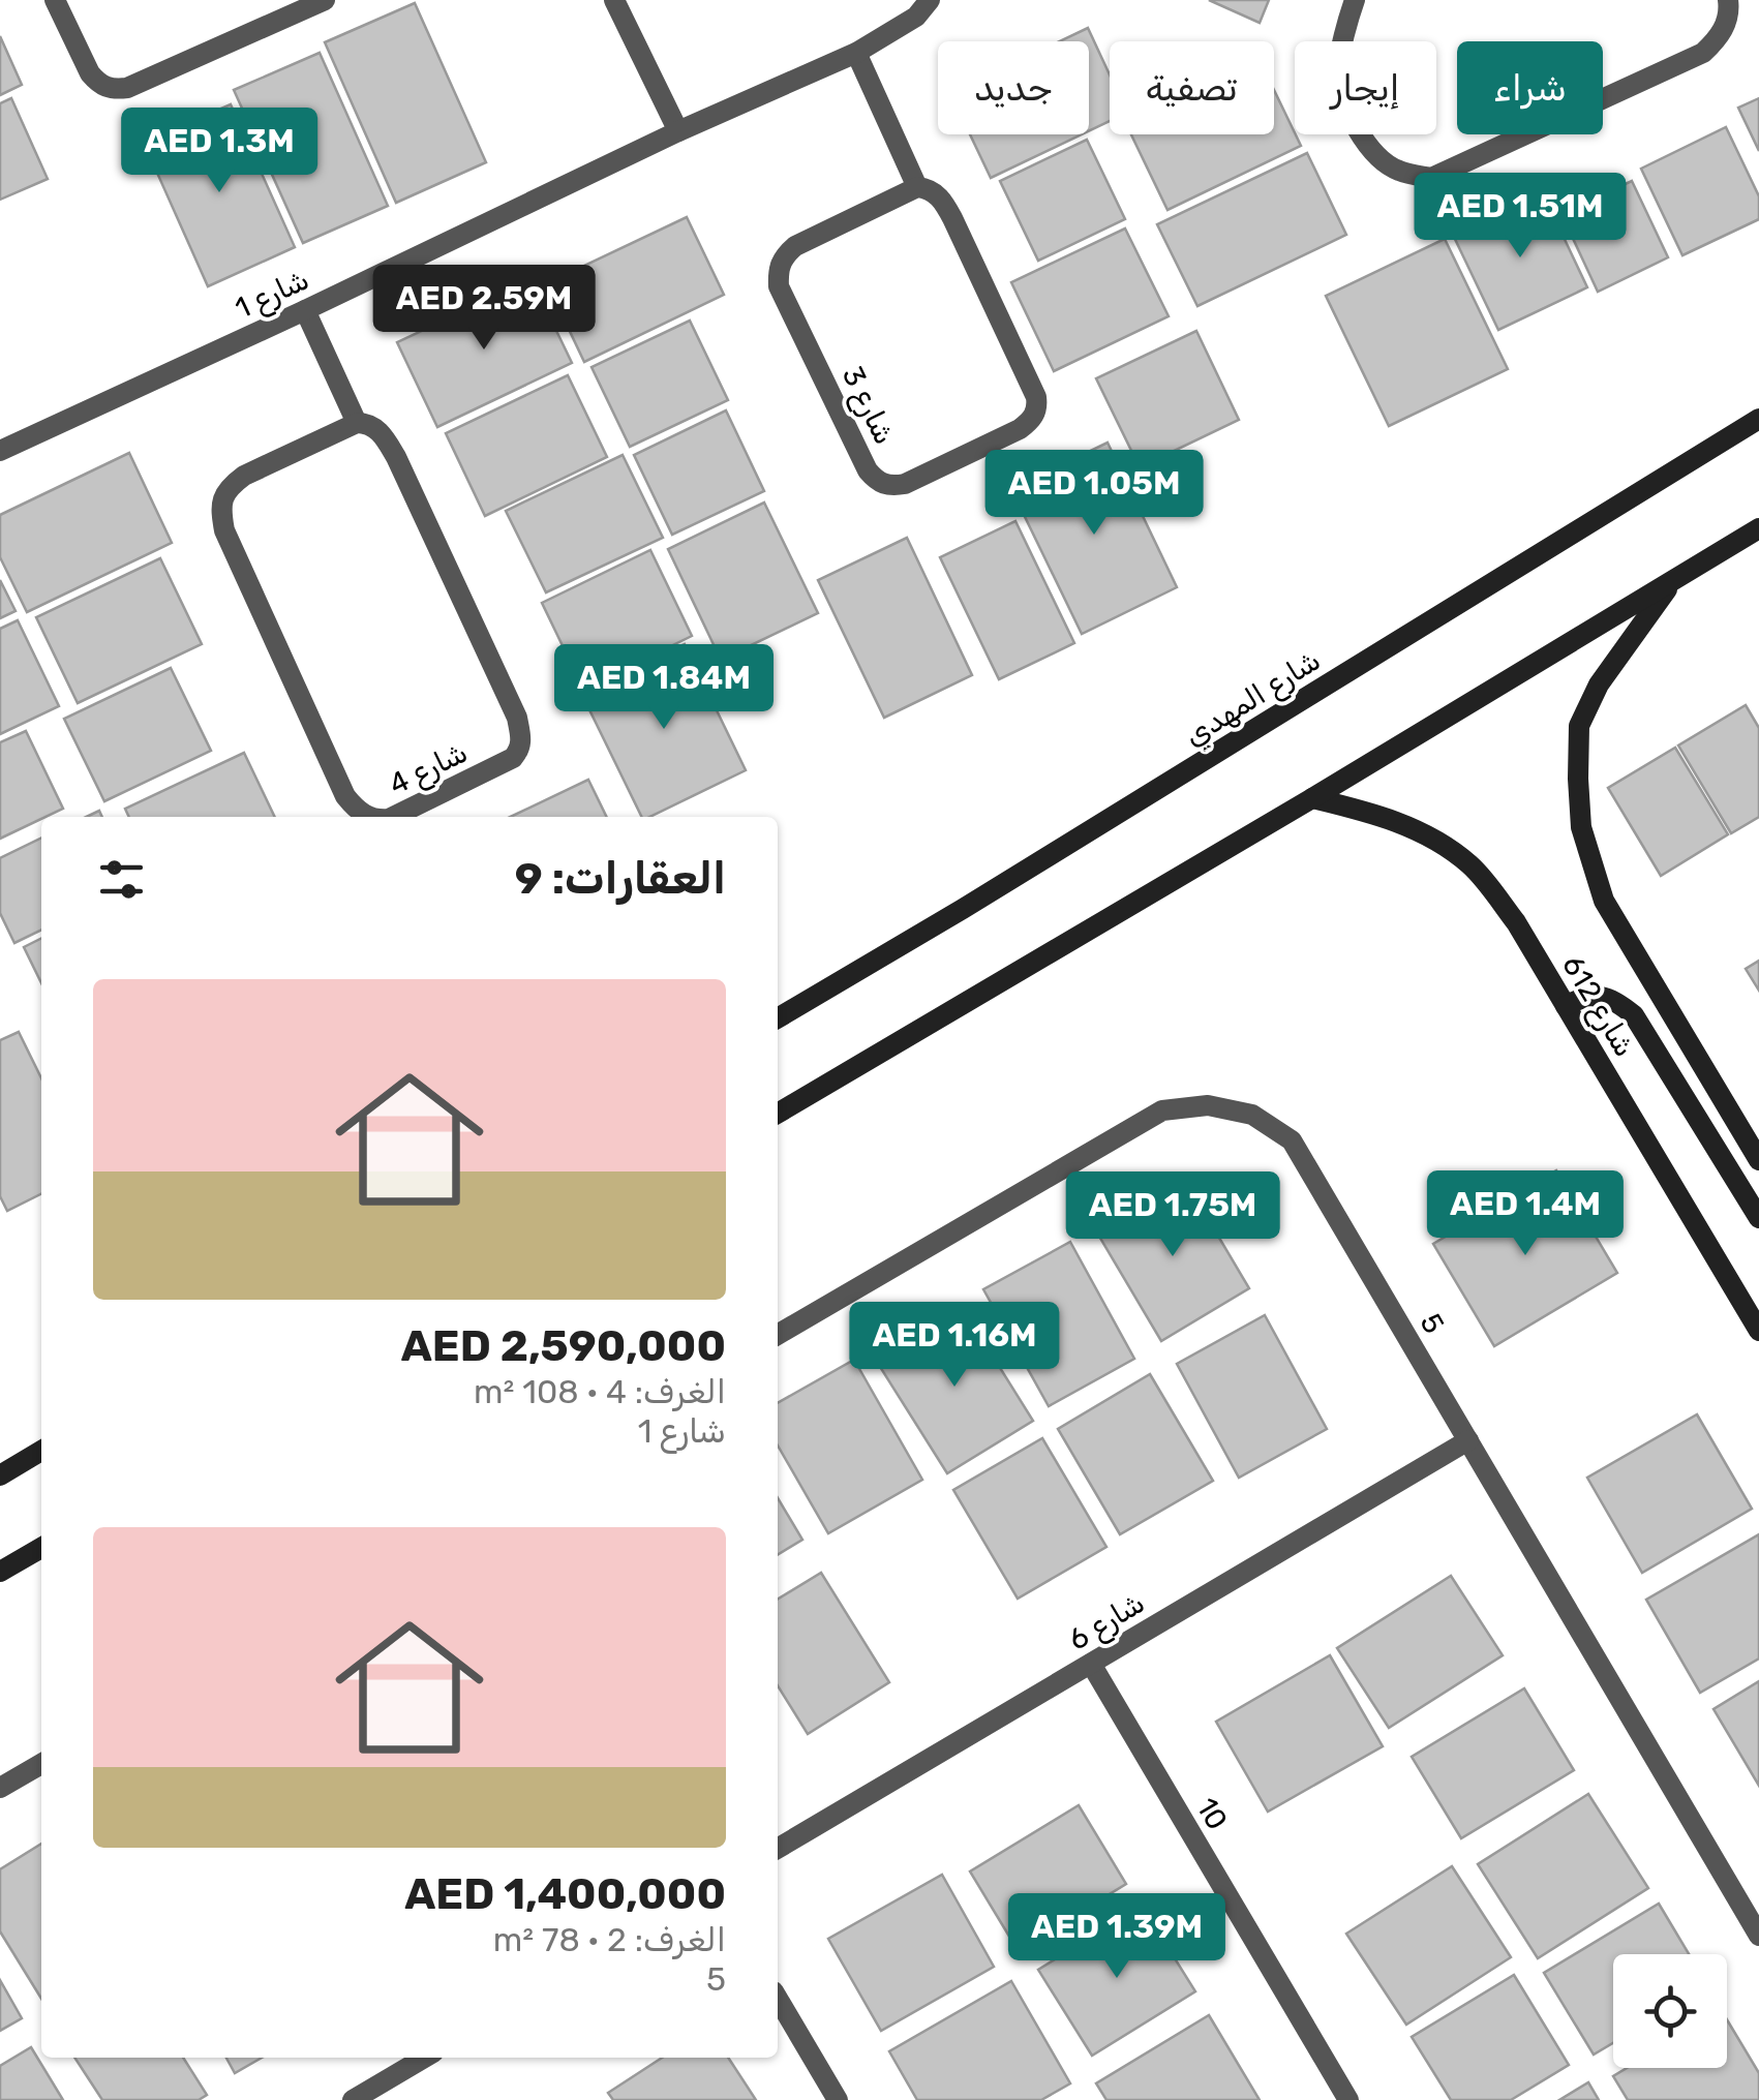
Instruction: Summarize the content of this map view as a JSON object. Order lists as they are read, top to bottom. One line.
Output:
{"streets":{"main road":["شارع المهدي","شارع 612"],"street":["شارع 1","شارع 3","شارع 4","5","شارع 6","10"]},"crossings":[["شارع 1","شارع 3"],["شارع 1","شارع 4"],["5","شارع 6"],["شارع 6","10"]],"page":{"chip":["شراء","إيجار","تصفية","جديد"],"price":["AED 1.3M","AED 1.51M","AED 2.59M","AED 1.05M","AED 1.84M","AED 1.4M","AED 1.75M","AED 1.16M","AED 1.39M"],"heading":"العقارات: 9","list":[{"name":"AED 2,590,000","note":"الغرف: 4 · 108 m² · شارع 1"},{"name":"AED 1,400,000","note":"الغرف: 2 · 78 m² · 5"}]}}
